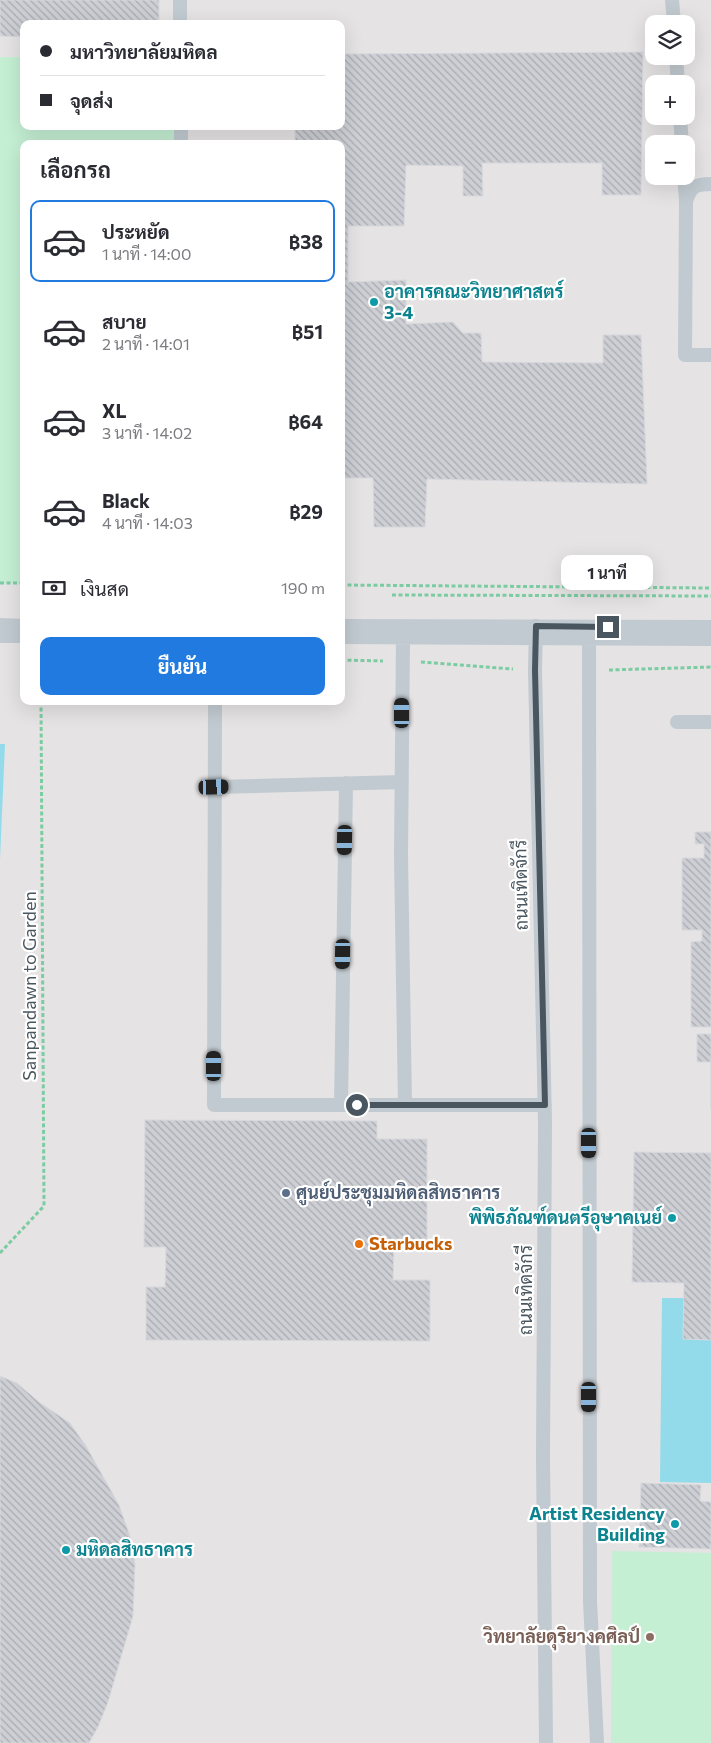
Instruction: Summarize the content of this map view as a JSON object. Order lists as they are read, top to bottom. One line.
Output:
{"streets":{"lane":["ถนนเทิดจักรี"],"path":["Sanpandawn to Garden"]},"places":["อาคารคณะวิทยาศาสตร์ 3-4","ศูนย์ประชุมมหิดลสิทธาคาร","พิพิธภัณฑ์ดนตรีอุษาคเนย์","Starbucks","Artist Residency Building","มหิดลสิทธาคาร","วิทยาลัยดุริยางคศิลป์"],"page":{"map_buttons":["+","−"],"banner":["มหาวิทยาลัยมหิดล","จุดส่ง"],"heading":"เลือกรถ","list":[{"name":"ประหยัด","note":"1 นาที · 14:00","value":"฿38"},{"name":"สบาย","note":"2 นาที · 14:01","value":"฿51"},{"name":"XL","note":"3 นาที · 14:02","value":"฿64"},{"name":"Black","note":"4 นาที · 14:03","value":"฿29"}],"bubble":"1 นาที","pay":["เงินสด","190 m"],"buttons":"ยืนยัน"}}
